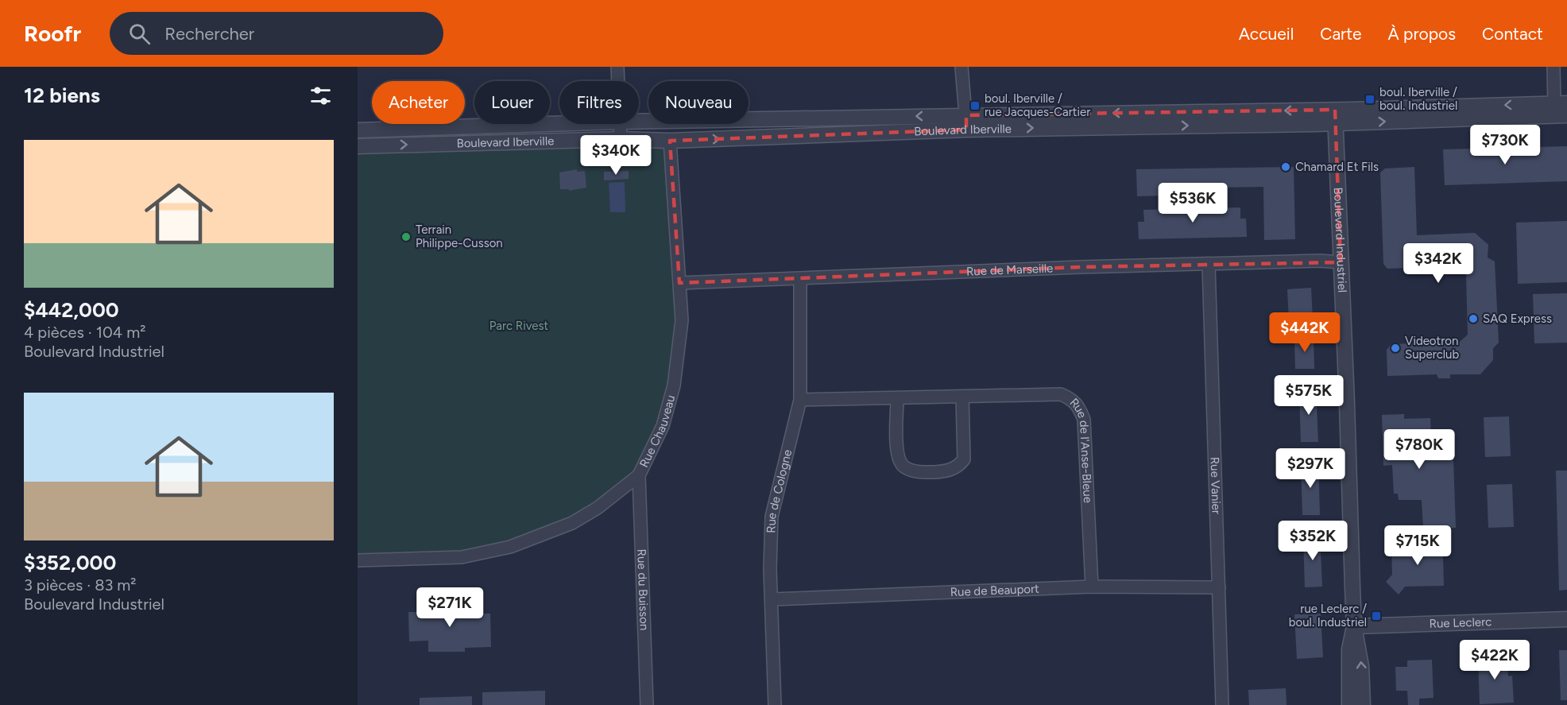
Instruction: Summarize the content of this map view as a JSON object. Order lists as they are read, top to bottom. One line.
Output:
{"streets":{"street":["Boulevard Iberville","Boulevard Industriel","Rue de Marseille","Rue Chauveau","Rue de l'Anse-Bleue","Rue Vanier","Rue de Cologne","Rue du Buisson","Rue de Beauport","Rue Leclerc"]},"crossings":[["Boulevard Iberville","Boulevard Industriel"],["Boulevard Iberville","Rue Chauveau"],["Boulevard Industriel","Rue de Marseille"],["Boulevard Industriel","Rue Leclerc"],["Rue de Marseille","Rue Chauveau"],["Rue de Marseille","Rue Vanier"],["Rue de Marseille","Rue de Cologne"],["Rue Chauveau","Rue du Buisson"],["Rue de l'Anse-Bleue","Rue de Cologne"],["Rue de l'Anse-Bleue","Rue de Beauport"],["Rue Vanier","Rue de Beauport"],["Rue de Cologne","Rue de Beauport"]],"parks":["Parc Rivest"],"places":{"transit":["boul. Iberville / boul. Industriel","boul. Iberville / rue Jacques-Cartier","rue Leclerc / boul. Industriel"],"other":["Chamard Et Fils","Terrain Philippe-Cusson","SAQ Express","Videotron Superclub"]},"page":{"header":"Roofr","search":"Rechercher","nav":["Accueil","Carte","À propos","Contact"],"heading":"12 biens","chip":["Acheter","Louer","Filtres","Nouveau"],"list":[{"name":"$442,000","note":"4 pièces · 104 m² · Boulevard Industriel"},{"name":"$352,000","note":"3 pièces · 83 m² · Boulevard Industriel"}],"price":["$730K","$340K","$536K","$342K","$442K","$575K","$780K","$297K","$352K","$715K","$271K","$422K"]}}
